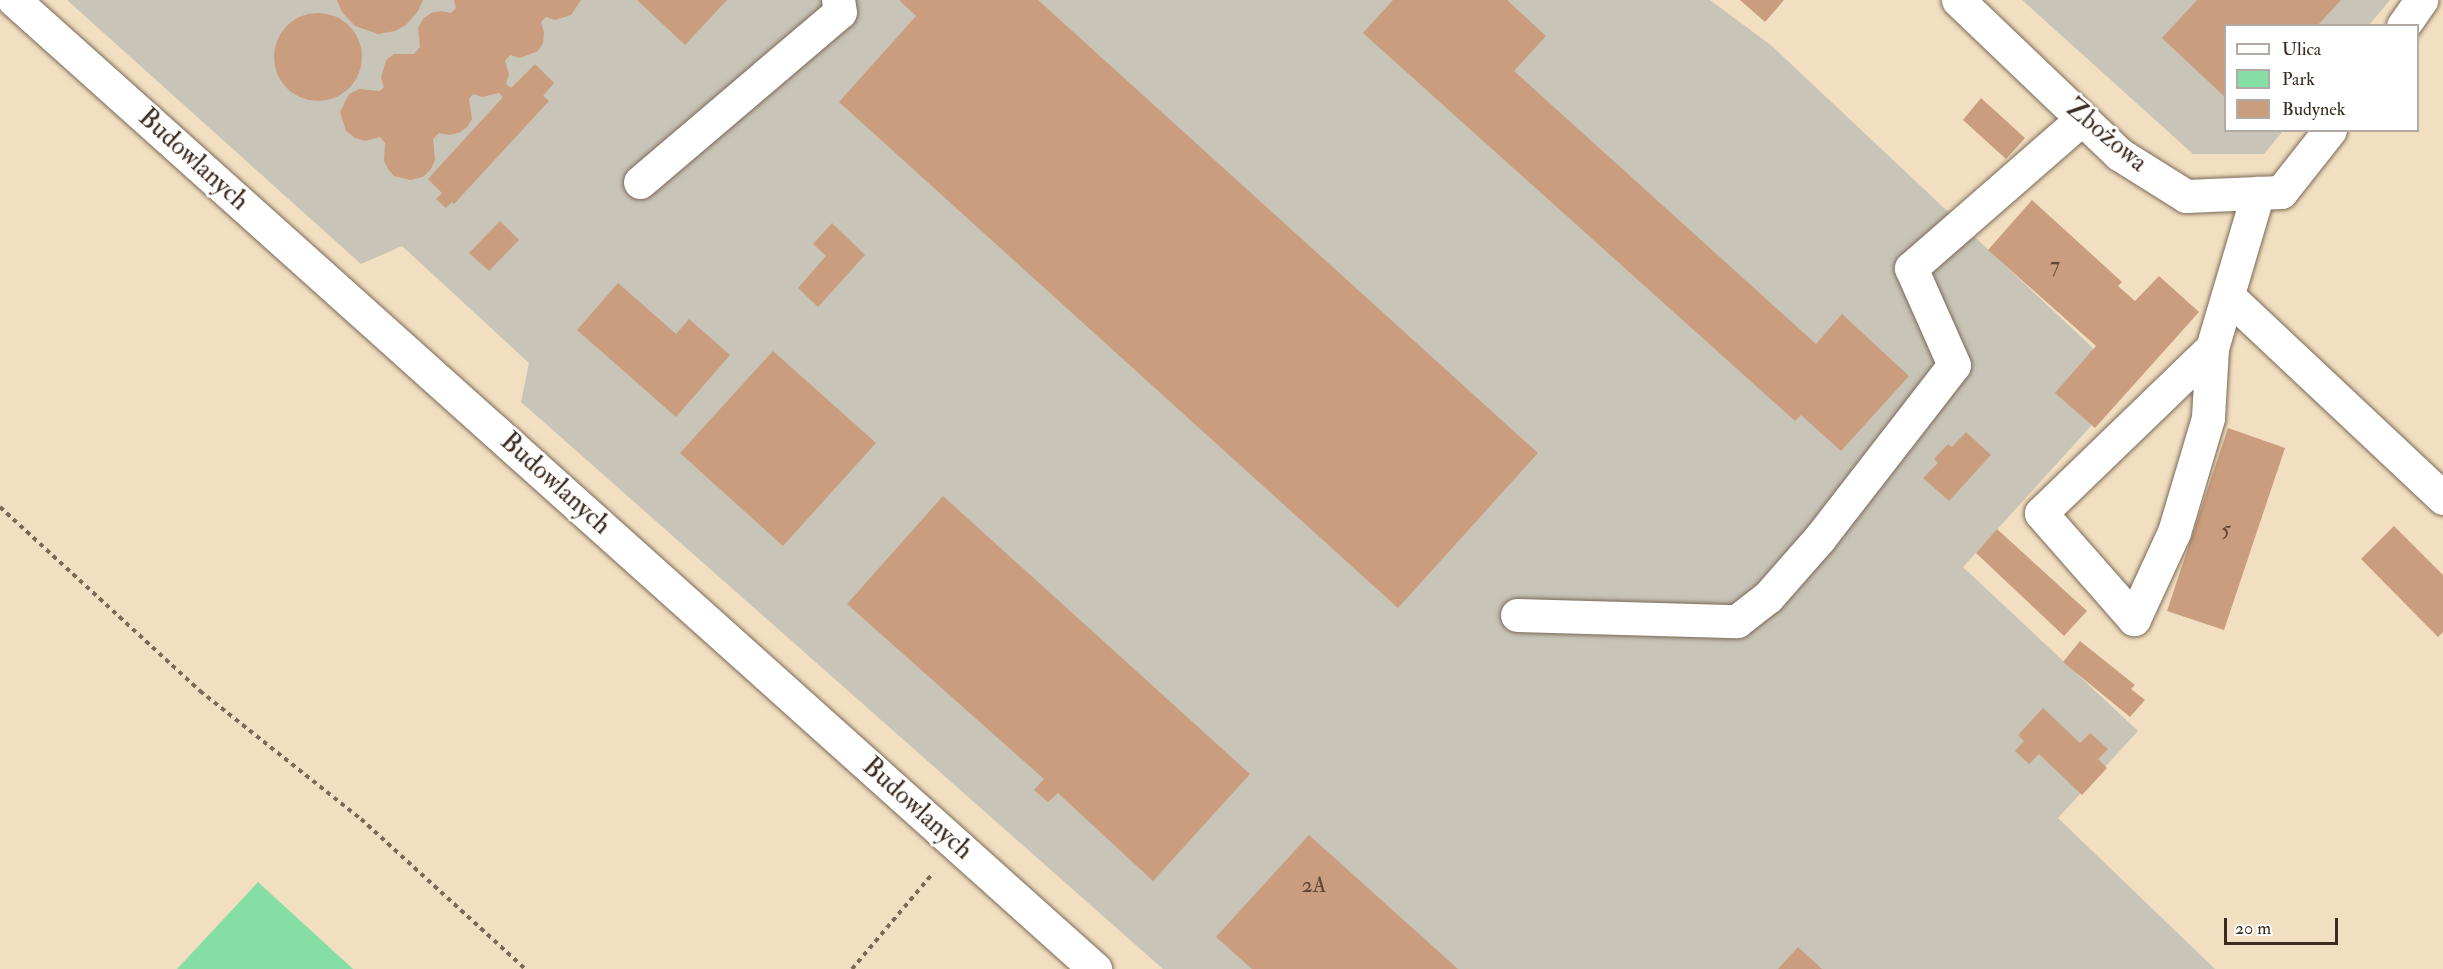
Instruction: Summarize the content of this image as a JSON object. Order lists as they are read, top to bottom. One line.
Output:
{"streets":{"street":["Zbożowa","Budowlanych"]},"house_numbers":["7","5","2A"],"legend":["Ulica","Park","Budynek"],"scale_bar":"20 m"}
